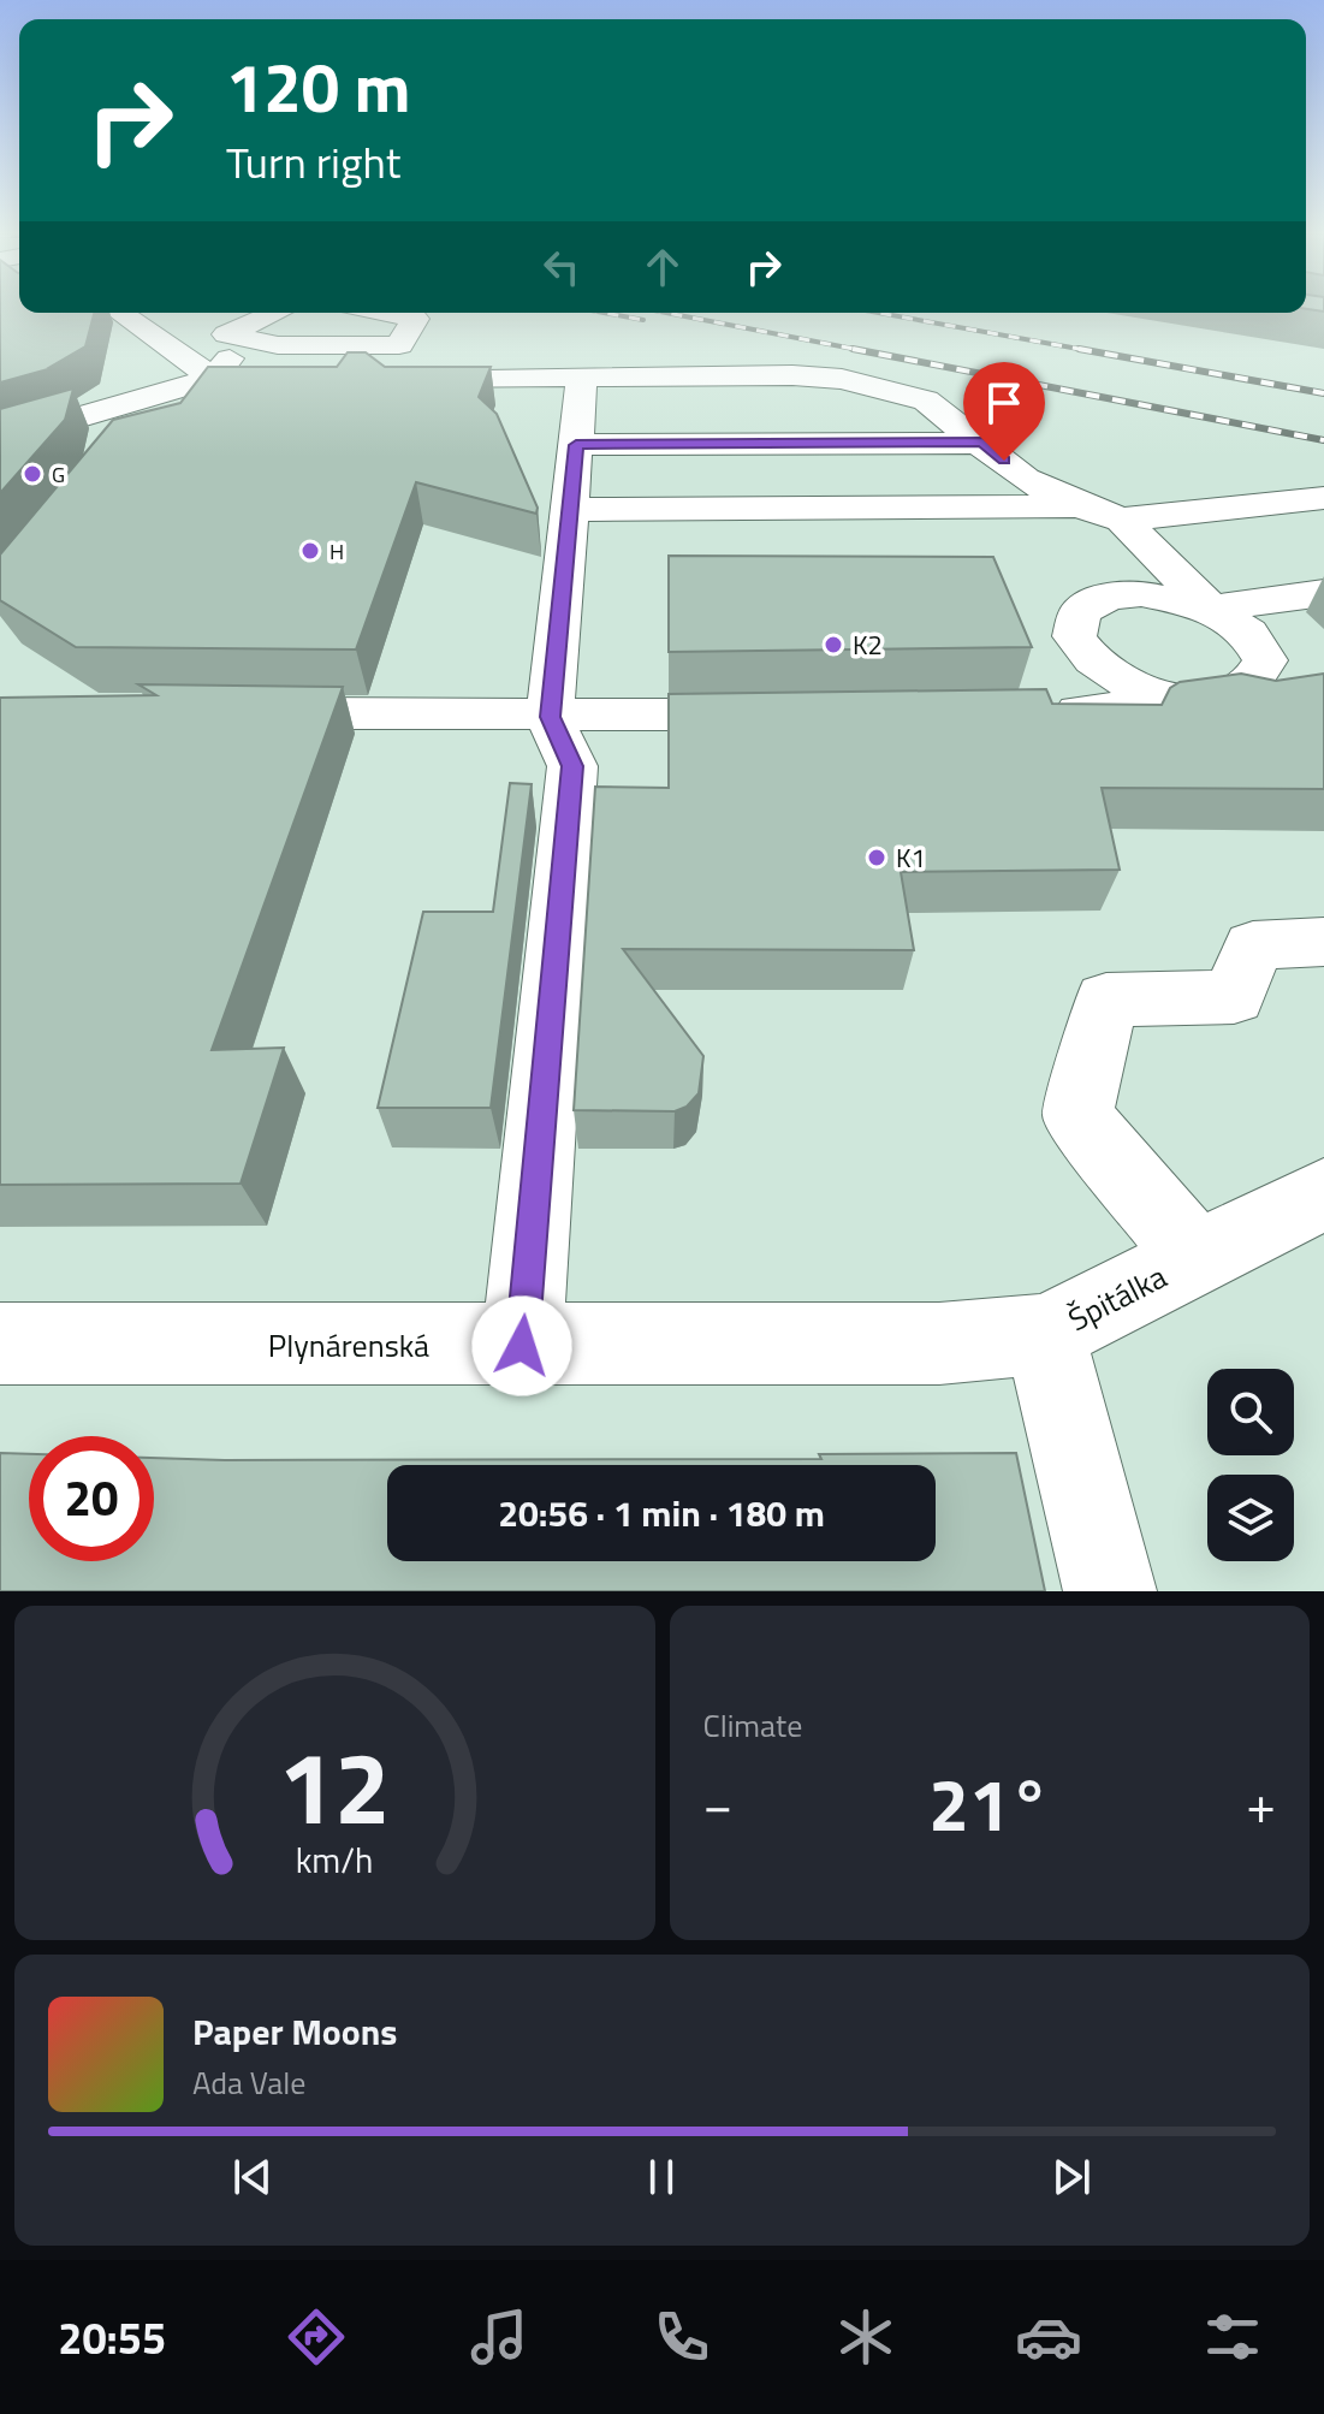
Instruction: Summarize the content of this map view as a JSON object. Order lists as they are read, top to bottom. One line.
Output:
{"streets":{"street":["Špitálka","Plynárenská"]},"crossings":[["Špitálka","Plynárenská"]],"places":["G","H","K2","K1"],"page":{"turn":["120 m","Turn right"],"limit":"20","trip":"20:56 · 1 min · 180 m","tile":"Climate","heat":["−","21°","+"],"song":["Paper Moons","Ada Vale"],"tabs":"20:55","gauge":["12","km/h"]}}
